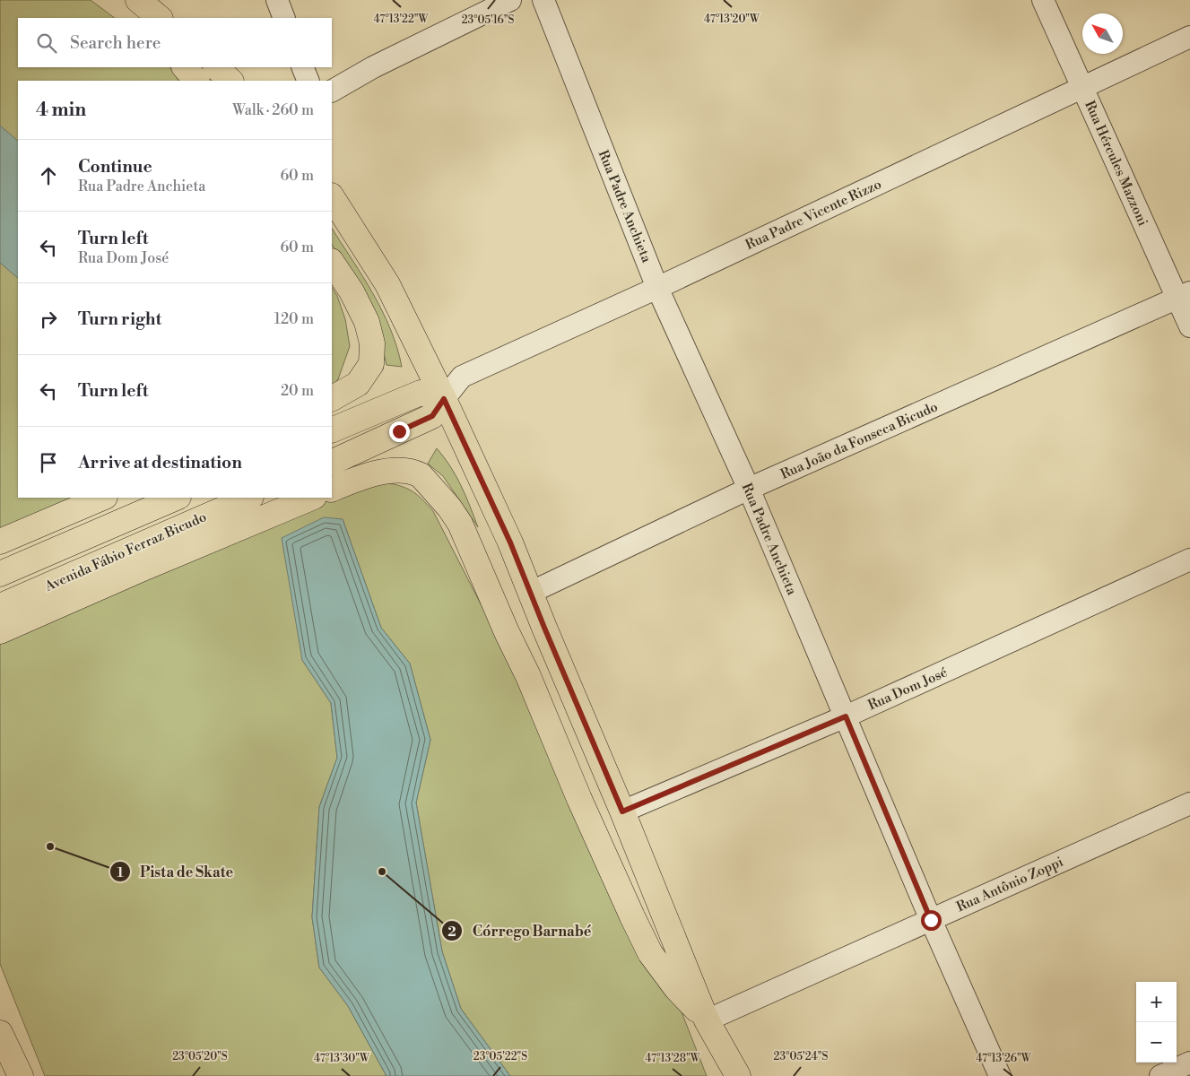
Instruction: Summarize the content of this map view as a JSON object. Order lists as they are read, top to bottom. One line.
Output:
{"streets":{"main road":["Avenida Fábio Ferraz Bicudo"],"street":["Rua Hércules Mazzoni","Rua Padre Anchieta","Rua Padre Vicente Rizzo","Rua João da Fonseca Bicudo","Rua Dom José","Rua Antônio Zoppi"]},"crossings":[["Rua Hércules Mazzoni","Rua Padre Vicente Rizzo"],["Rua Hércules Mazzoni","Rua João da Fonseca Bicudo"],["Rua Padre Anchieta","Rua Padre Vicente Rizzo"],["Rua Padre Anchieta","Rua João da Fonseca Bicudo"],["Rua Padre Anchieta","Rua Dom José"],["Rua Padre Anchieta","Rua Antônio Zoppi"]],"places":["Pista de Skate","Córrego Barnabé"],"north":"top left","page":{"search":"Search here","heading":["4 min","Walk · 260 m"],"list":[["Continue","Rua Padre Anchieta","60 m"],["Turn left","Rua Dom José","60 m"],["Turn right","120 m"],["Turn left","20 m"],"Arrive at destination"],"map_buttons":["+","−"]},"coordinates":["47°13'22\"W","47°13'20\"W","23°05'16\"S","23°05'20\"S","23°05'22\"S","23°05'24\"S","47°13'30\"W","47°13'28\"W","47°13'26\"W"]}
